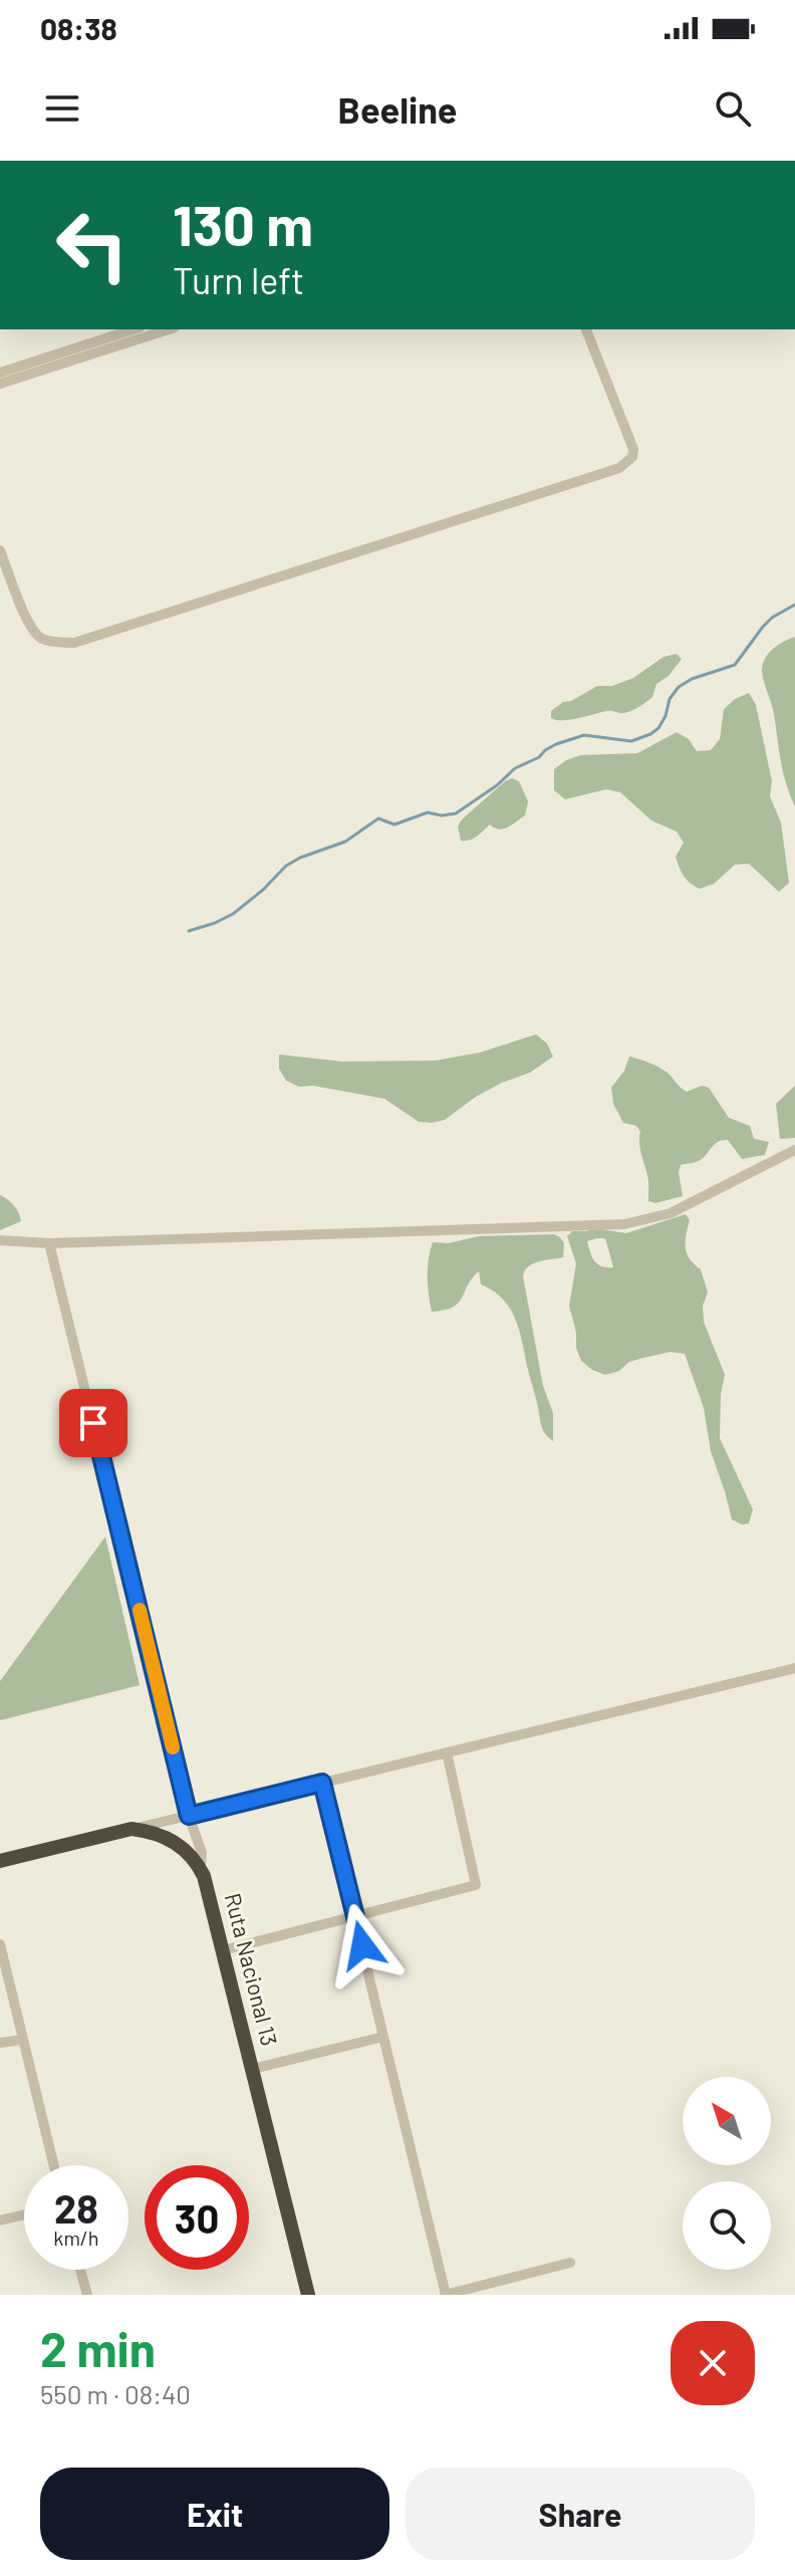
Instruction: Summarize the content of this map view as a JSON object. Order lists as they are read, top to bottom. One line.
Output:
{"streets":{"highway":["Ruta Nacional 13"]},"north":"top left","page":{"status":"08:38","header":"Beeline","turn":["130 m","Turn left"],"speed":"28 km/h","limit":"30","heading":["2 min","550 m · 08:40"],"buttons":["Exit","Share"]}}
